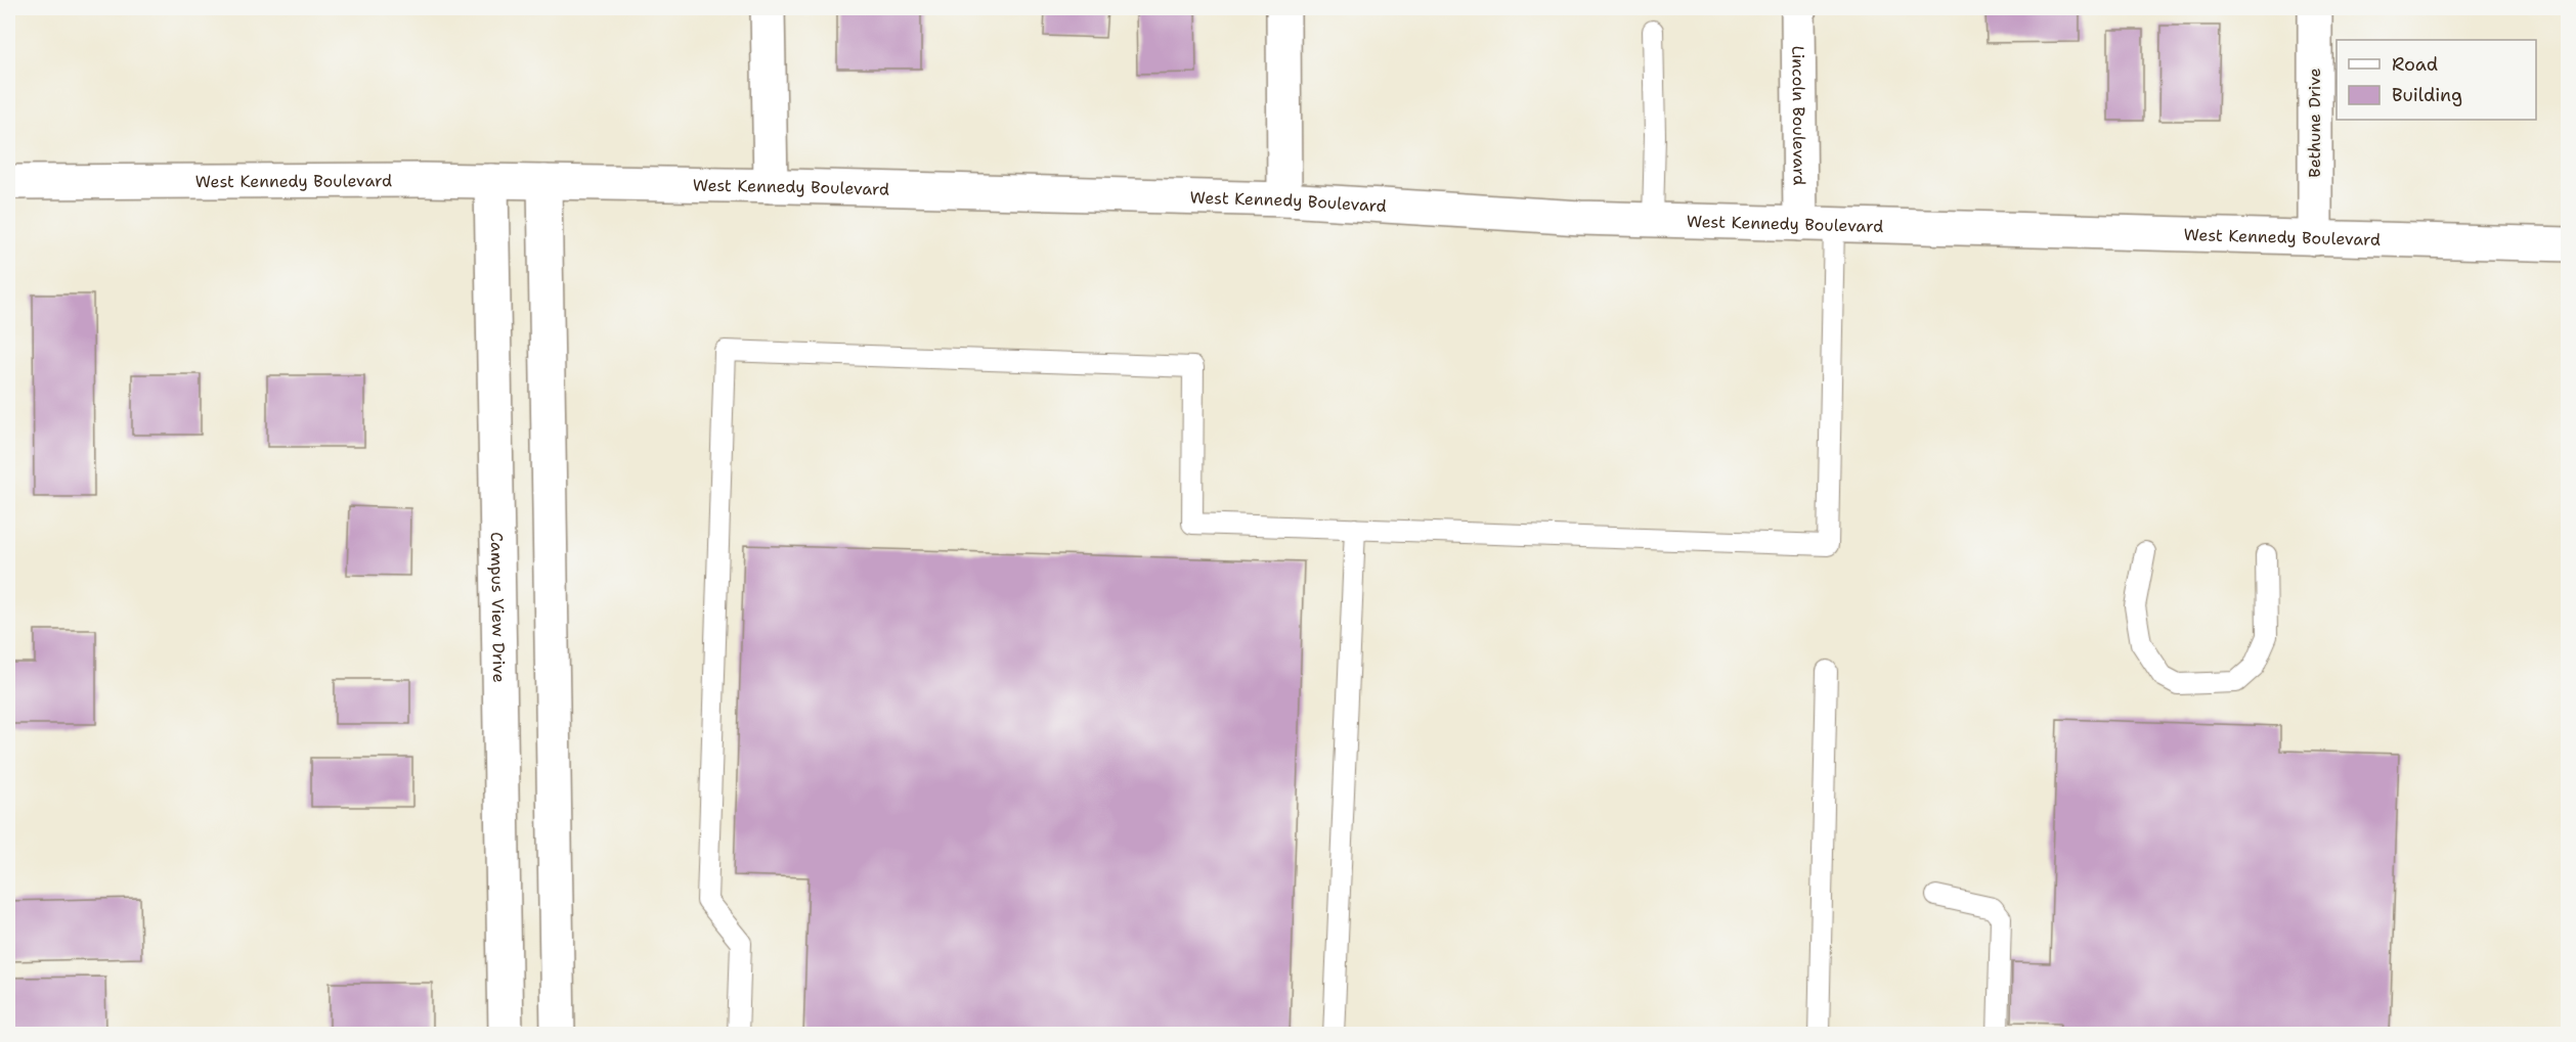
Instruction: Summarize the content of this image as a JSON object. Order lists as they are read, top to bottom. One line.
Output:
{"streets":{"main road":["Lincoln Boulevard","Bethune Drive","West Kennedy Boulevard","Campus View Drive"]},"crossings":[["Lincoln Boulevard","West Kennedy Boulevard"],["Bethune Drive","West Kennedy Boulevard"],["West Kennedy Boulevard","Campus View Drive"]],"legend":["Road","Building"]}
